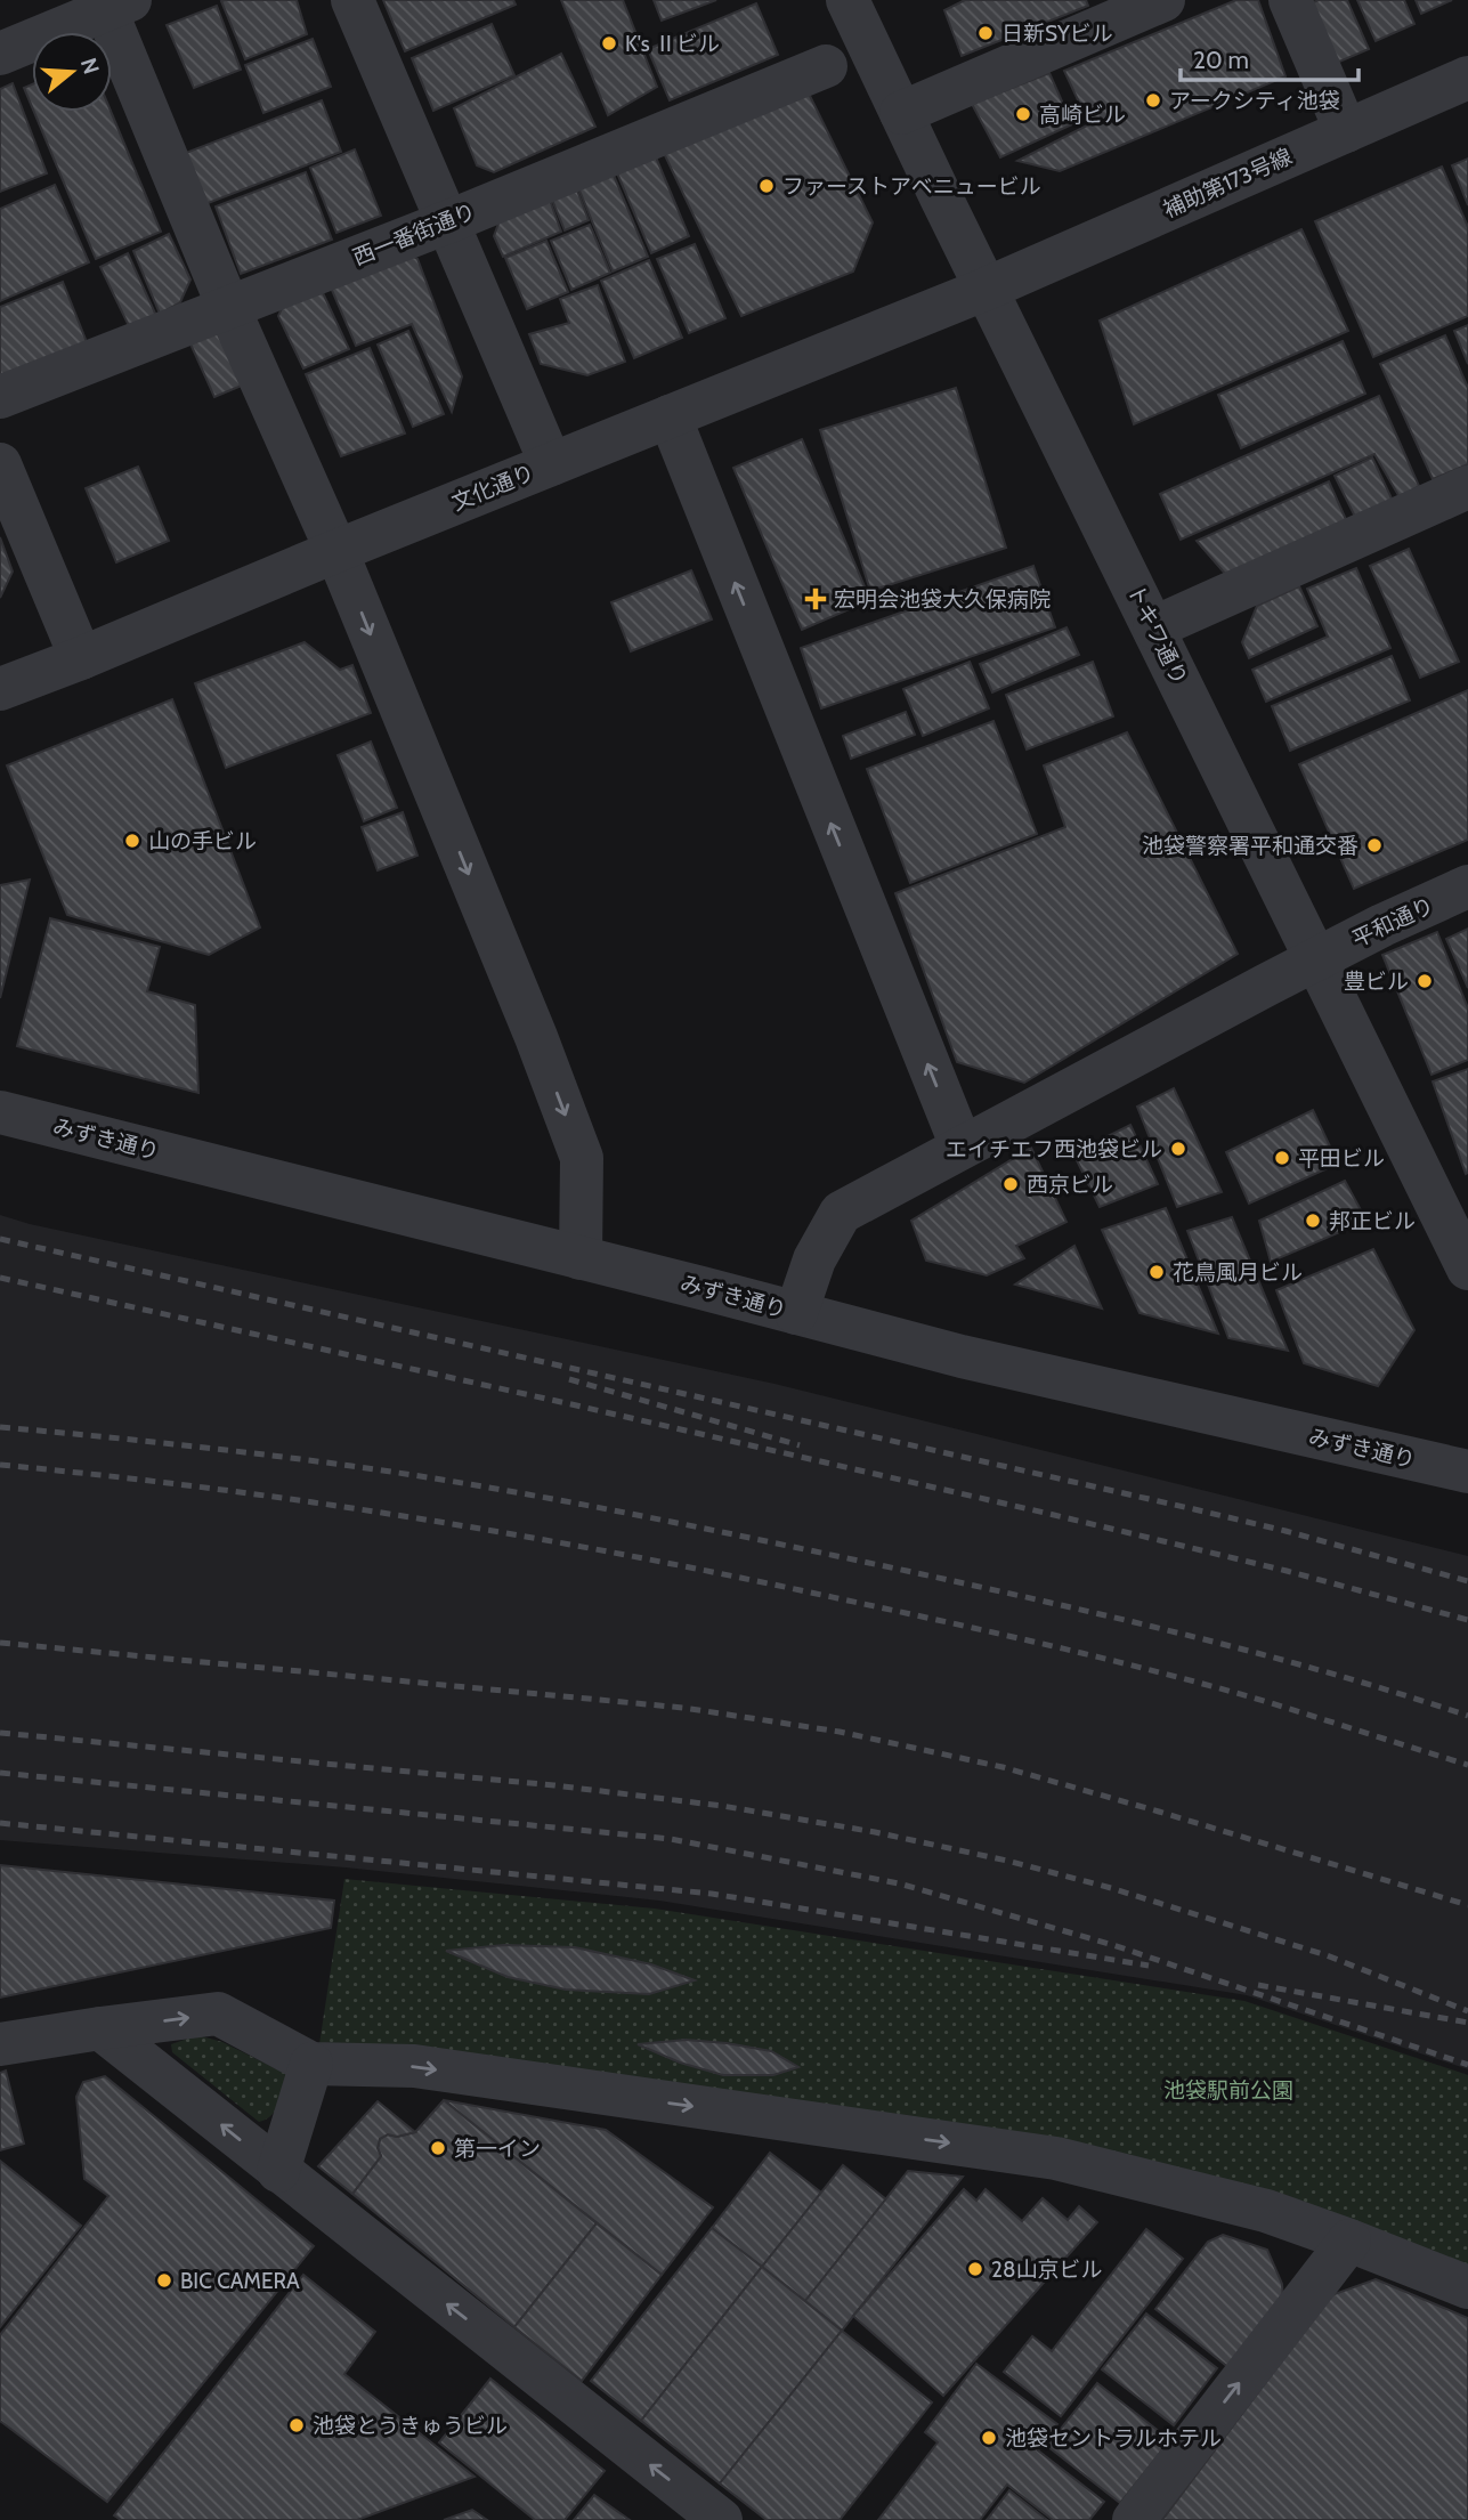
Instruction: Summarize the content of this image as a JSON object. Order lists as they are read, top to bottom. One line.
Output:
{"streets":{"street":["補助第173号線","西一番街通り","文化通り","トキワ通り","平和通り","みずき通り"]},"crossings":[["補助第173号線","文化通り"],["補助第173号線","トキワ通り"],["文化通り","トキワ通り"],["トキワ通り","平和通り"],["平和通り","みずき通り"]],"parks":["池袋駅前公園"],"places":{"other":["日新SYビル","K's Ⅱビル","アークシティ池袋","高崎ビル","ファーストアベニュービル","山の手ビル","池袋警察署平和通交番","豊ビル","エイチエフ西池袋ビル","平田ビル","西京ビル","邦正ビル","花鳥風月ビル","第一イン","28山京ビル","BIC CAMERA","池袋とうきゅうビル","池袋セントラルホテル"],"health":["宏明会池袋大久保病院"]},"scale_bar":"20 m","north":"right"}
